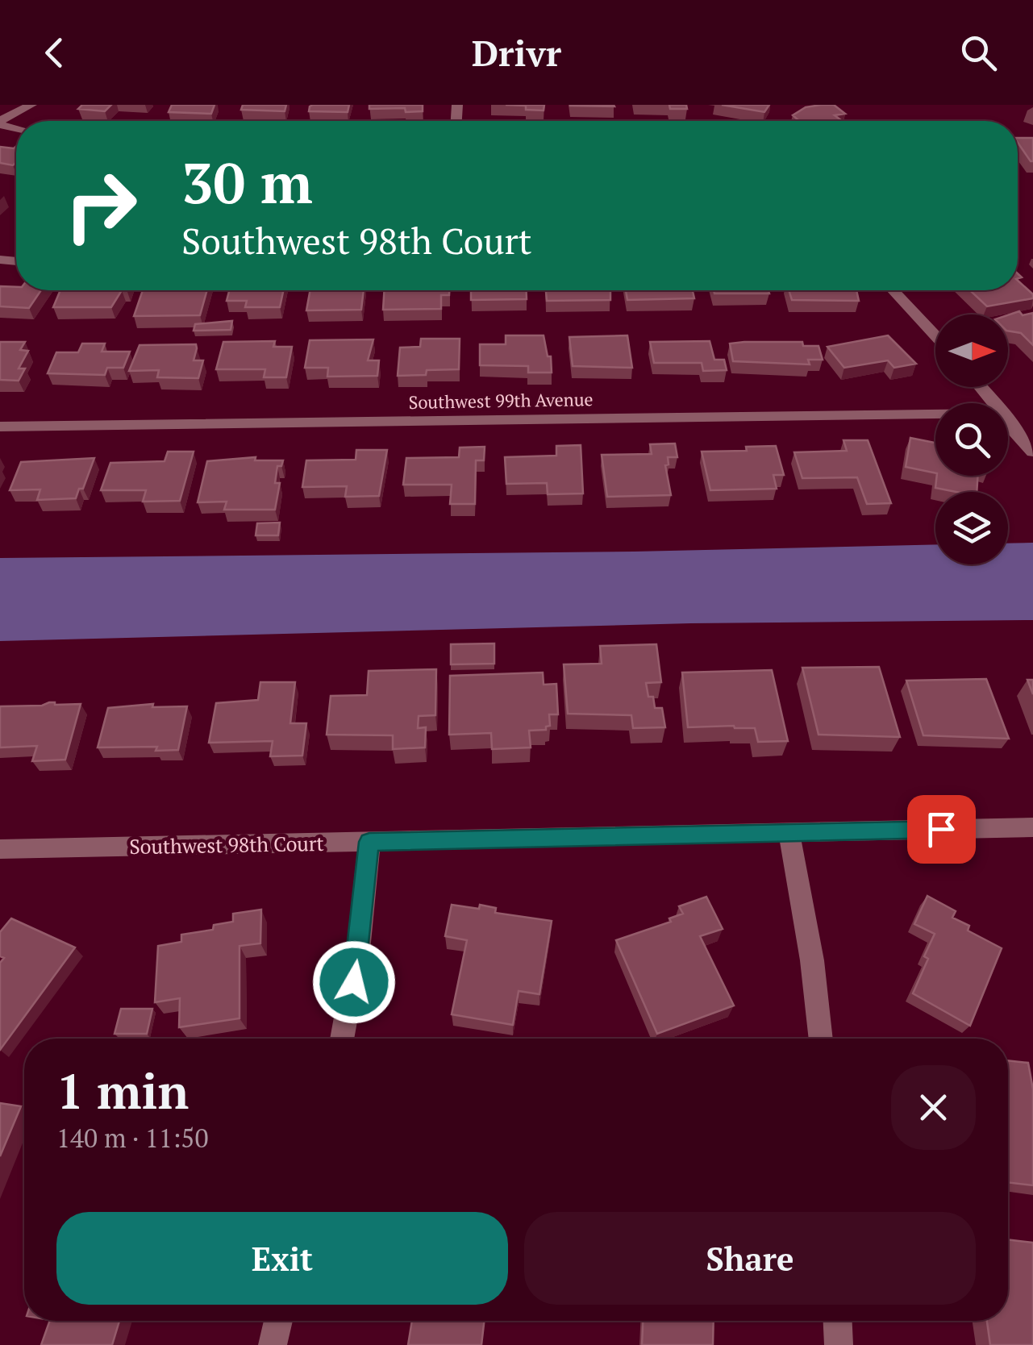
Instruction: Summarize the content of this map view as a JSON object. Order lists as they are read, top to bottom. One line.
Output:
{"streets":{"street":["Southwest 99th Avenue","Southwest 98th Court"]},"north":"right","page":{"header":"Drivr","turn":["30 m","Southwest 98th Court"],"heading":["1 min","140 m · 11:50"],"buttons":["Exit","Share"]}}
